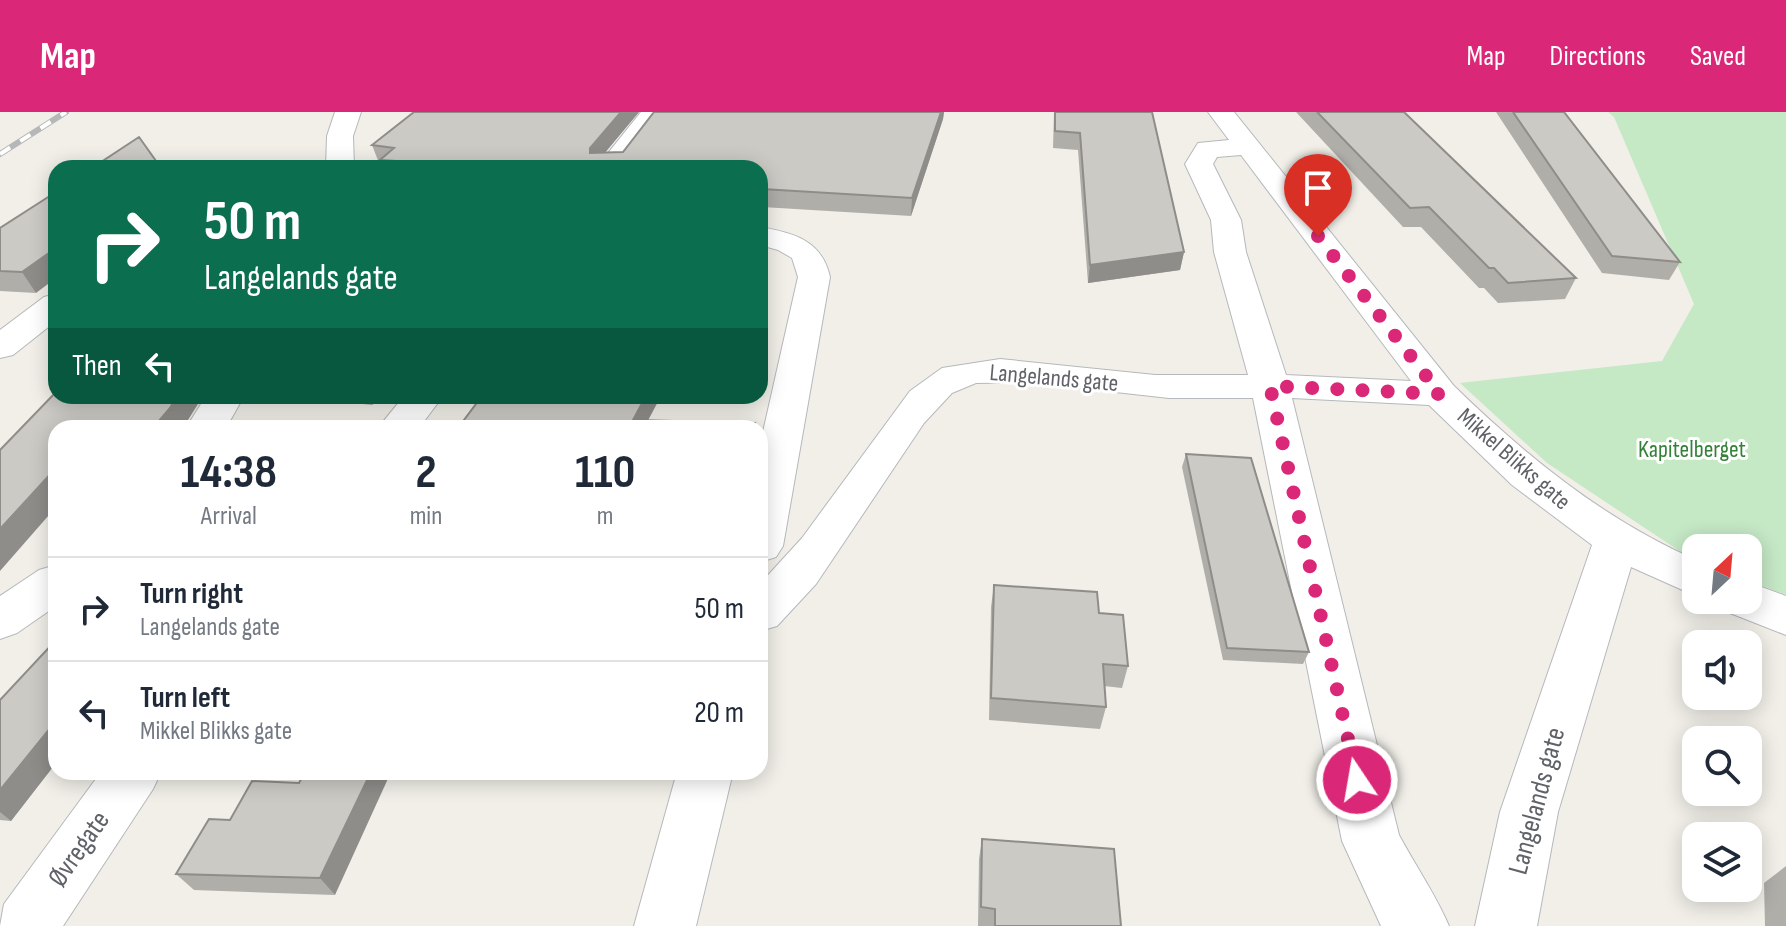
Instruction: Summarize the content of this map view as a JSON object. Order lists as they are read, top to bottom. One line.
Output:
{"streets":{"street":["Langelands gate","Mikkel Blikks gate","Øvregate"]},"crossings":[["Langelands gate","Mikkel Blikks gate"]],"parks":["Kapitelberget"],"north":"top right","page":{"header":"Map","nav":["Map","Directions","Saved"],"turn":["50 m","Langelands gate"],"then":"Then","eta":["14:38","Arrival","2","min","110","m"],"list":[{"name":"Turn right","note":"Langelands gate","value":"50 m"},{"name":"Turn left","note":"Mikkel Blikks gate","value":"20 m"}]}}
